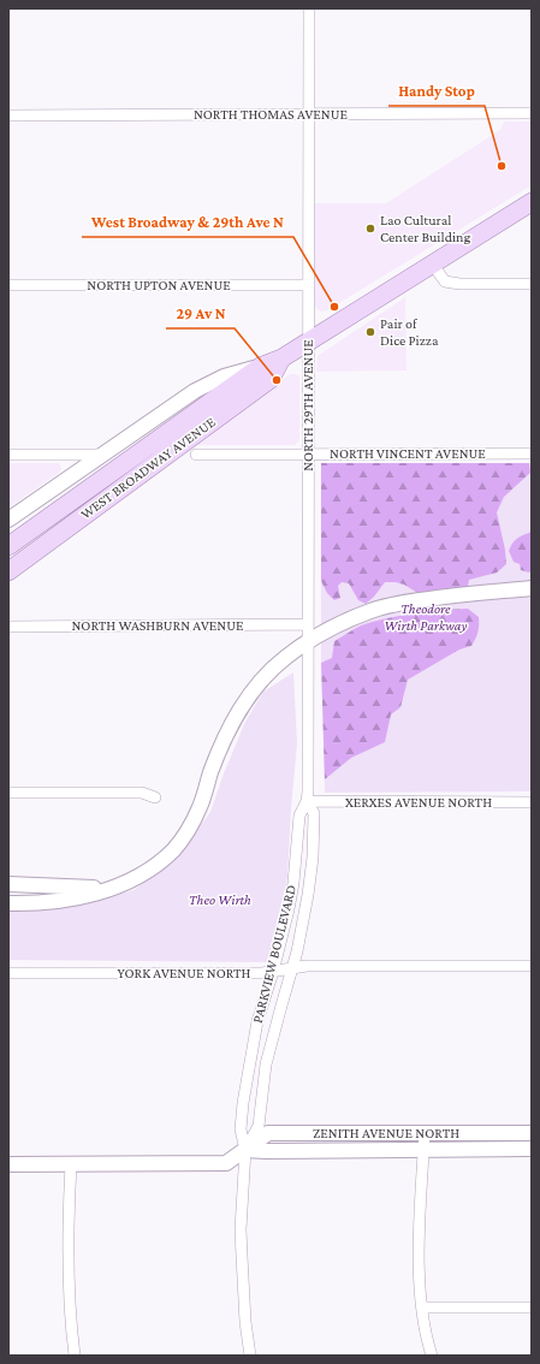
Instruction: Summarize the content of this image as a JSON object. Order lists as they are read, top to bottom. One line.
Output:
{"streets":{"main road":["WEST BROADWAY AVENUE"],"street":["NORTH THOMAS AVENUE","NORTH UPTON AVENUE","NORTH 29TH AVENUE","NORTH VINCENT AVENUE","NORTH WASHBURN AVENUE","XERXES AVENUE NORTH","PARKVIEW BOULEVARD","YORK AVENUE NORTH","ZENITH AVENUE NORTH"]},"crossings":[["NORTH THOMAS AVENUE","NORTH 29TH AVENUE"],["NORTH UPTON AVENUE","NORTH 29TH AVENUE"],["NORTH 29TH AVENUE","NORTH VINCENT AVENUE"],["NORTH 29TH AVENUE","WEST BROADWAY AVENUE"],["NORTH 29TH AVENUE","NORTH WASHBURN AVENUE"],["NORTH 29TH AVENUE","XERXES AVENUE NORTH"],["NORTH 29TH AVENUE","PARKVIEW BOULEVARD"],["XERXES AVENUE NORTH","PARKVIEW BOULEVARD"],["PARKVIEW BOULEVARD","YORK AVENUE NORTH"],["PARKVIEW BOULEVARD","ZENITH AVENUE NORTH"]],"parks":["Theodore Wirth Parkway","Theo Wirth"],"places":["Handy Stop","Lao Cultural Center Building","West Broadway & 29th Ave N","Pair of Dice Pizza","29 Av N"]}
